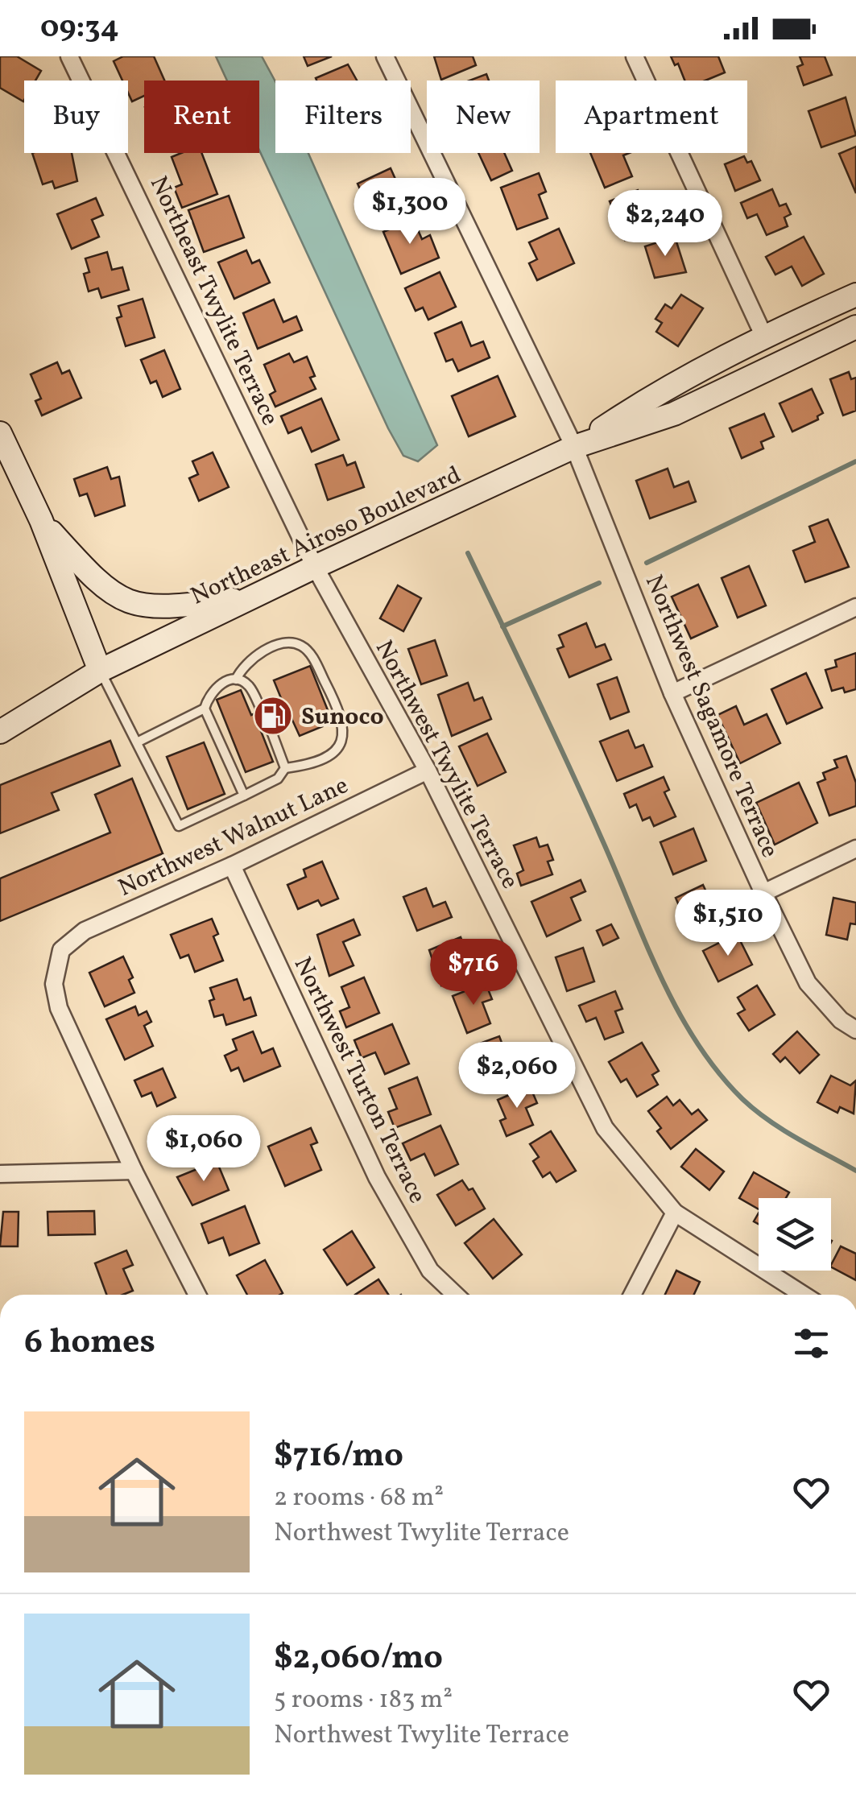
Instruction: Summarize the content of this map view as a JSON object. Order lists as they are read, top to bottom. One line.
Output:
{"streets":{"main road":["Northeast Airoso Boulevard"],"street":["Northeast Twylite Terrace","Northwest Sagamore Terrace","Northwest Twylite Terrace","Northwest Walnut Lane","Northwest Turton Terrace"]},"crossings":[["Northeast Twylite Terrace","Northeast Airoso Boulevard"],["Northeast Twylite Terrace","Northwest Twylite Terrace"],["Northeast Airoso Boulevard","Northwest Sagamore Terrace"],["Northeast Airoso Boulevard","Northwest Twylite Terrace"],["Northwest Twylite Terrace","Northwest Walnut Lane"],["Northwest Walnut Lane","Northwest Turton Terrace"]],"places":{"fuel station":["Sunoco"]},"page":{"status":"09:34","chip":["Buy","Rent","Filters","New","Apartment"],"price":["$1,300","$2,240","$1,510","$716","$2,060","$1,060"],"heading":"6 homes","list":[{"name":"$716/mo","note":"2 rooms · 68 m² · Northwest Twylite Terrace"},{"name":"$2,060/mo","note":"5 rooms · 183 m² · Northwest Twylite Terrace"}]}}
